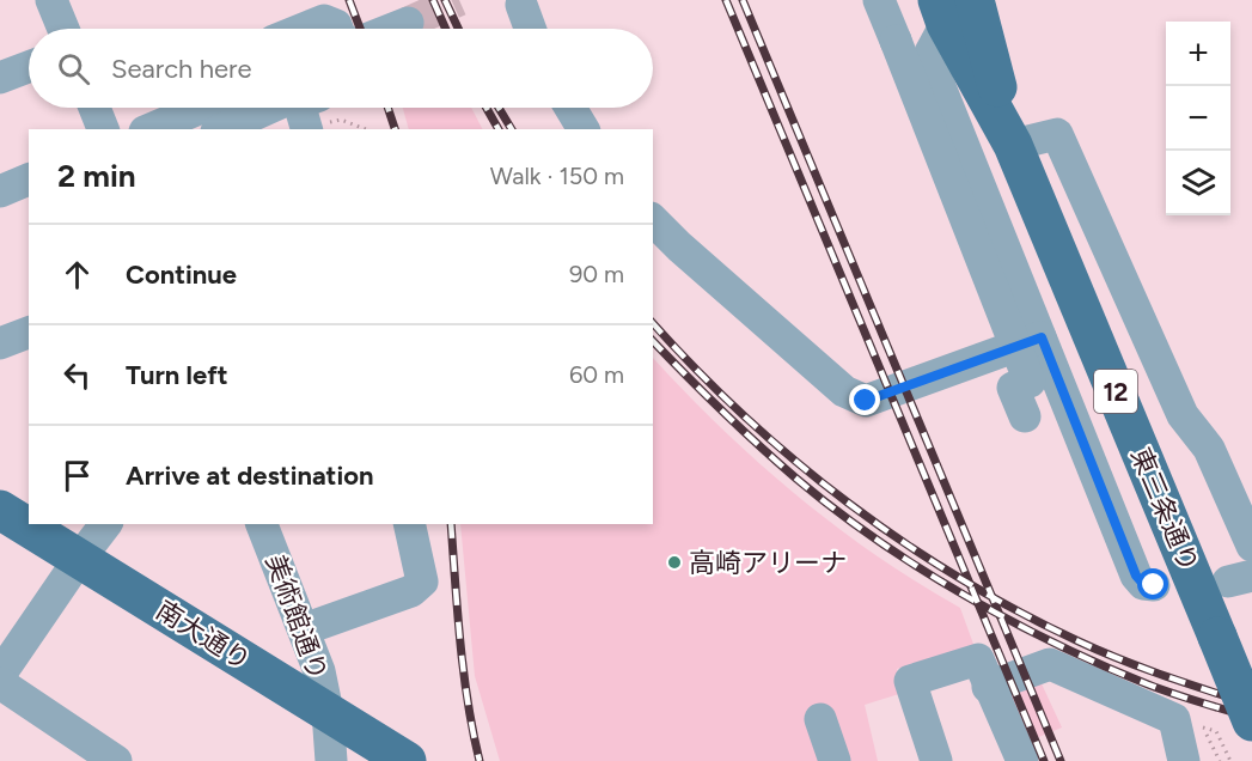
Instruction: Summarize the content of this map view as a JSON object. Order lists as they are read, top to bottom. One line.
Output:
{"streets":{"main road":["12","東三条通り","南大通り"],"street":["美術館通り"]},"crossings":[["美術館通り","南大通り"]],"places":["高崎アリーナ"],"page":{"map_buttons":["+","−"],"search":"Search here","heading":["2 min","Walk · 150 m"],"list":[["Continue","90 m"],["Turn left","60 m"],"Arrive at destination"]}}
